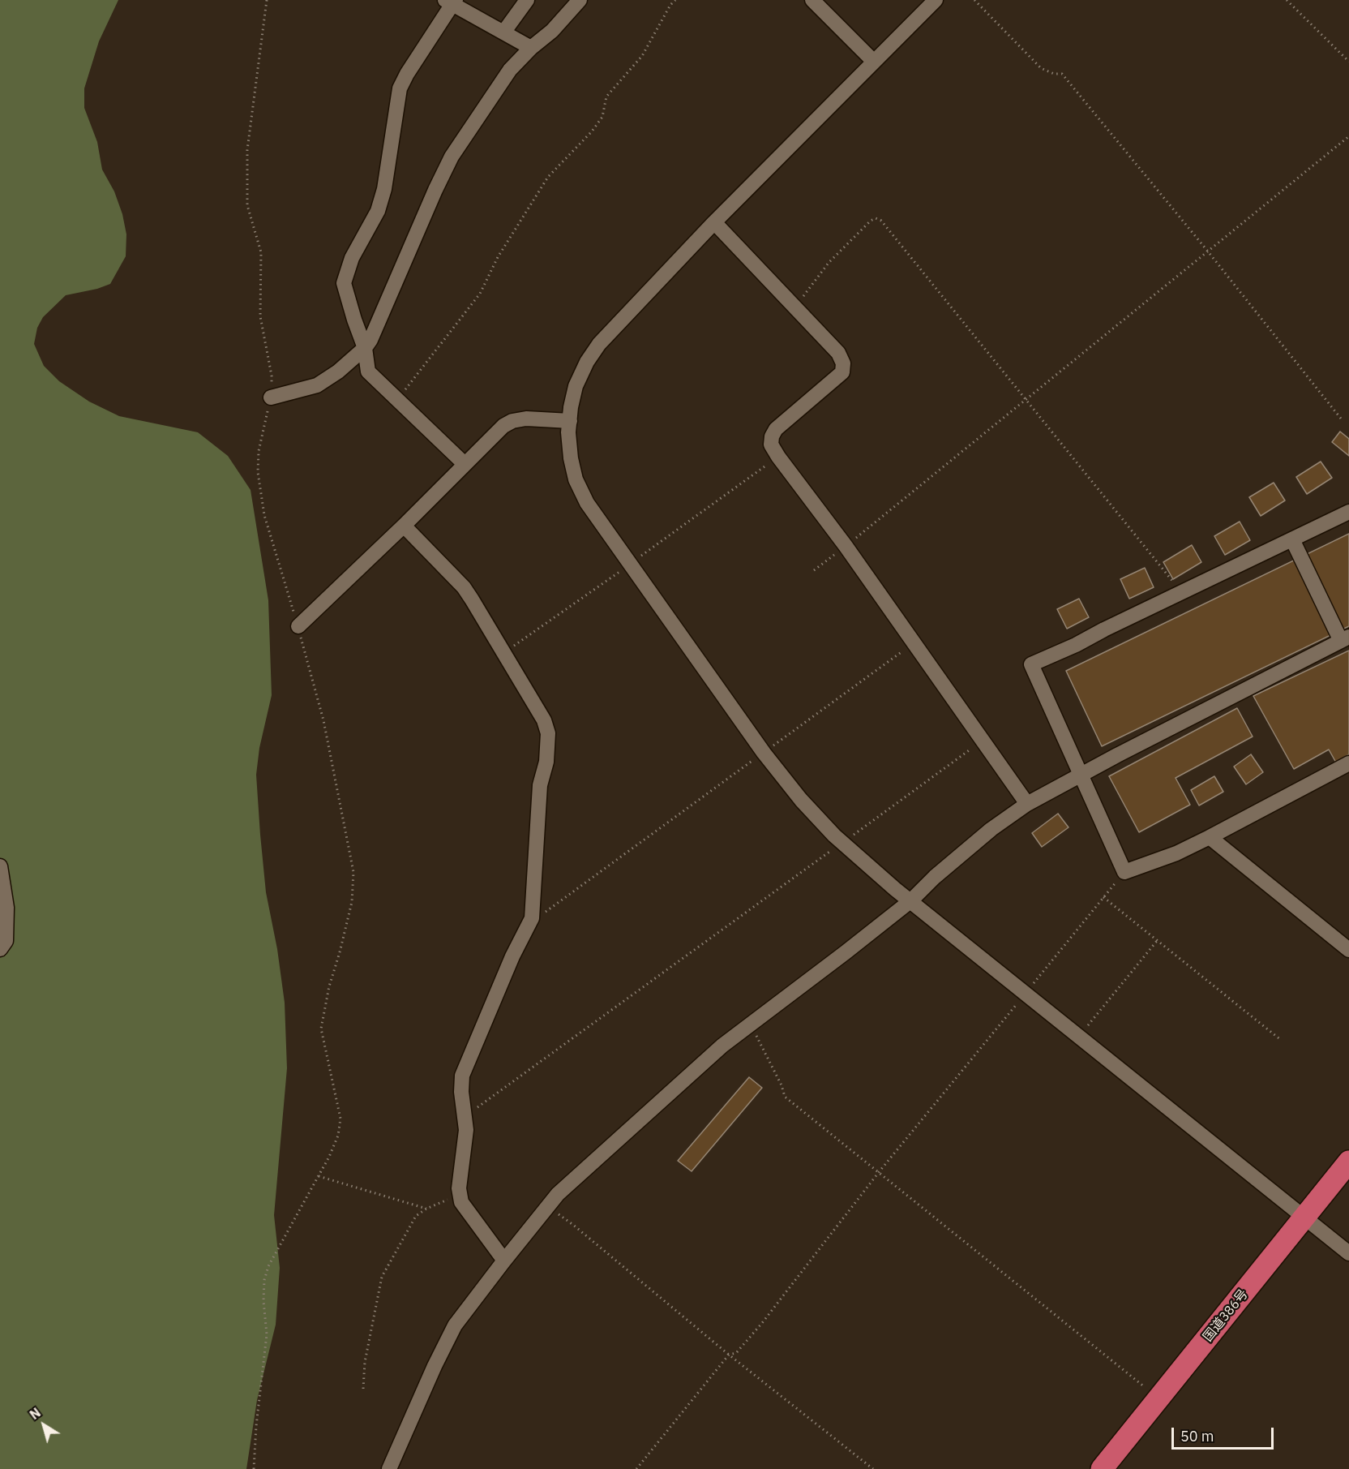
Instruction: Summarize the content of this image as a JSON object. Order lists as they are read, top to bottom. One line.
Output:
{"streets":{"highway":["国道386号"]},"scale_bar":"50 m","north":"top left"}
